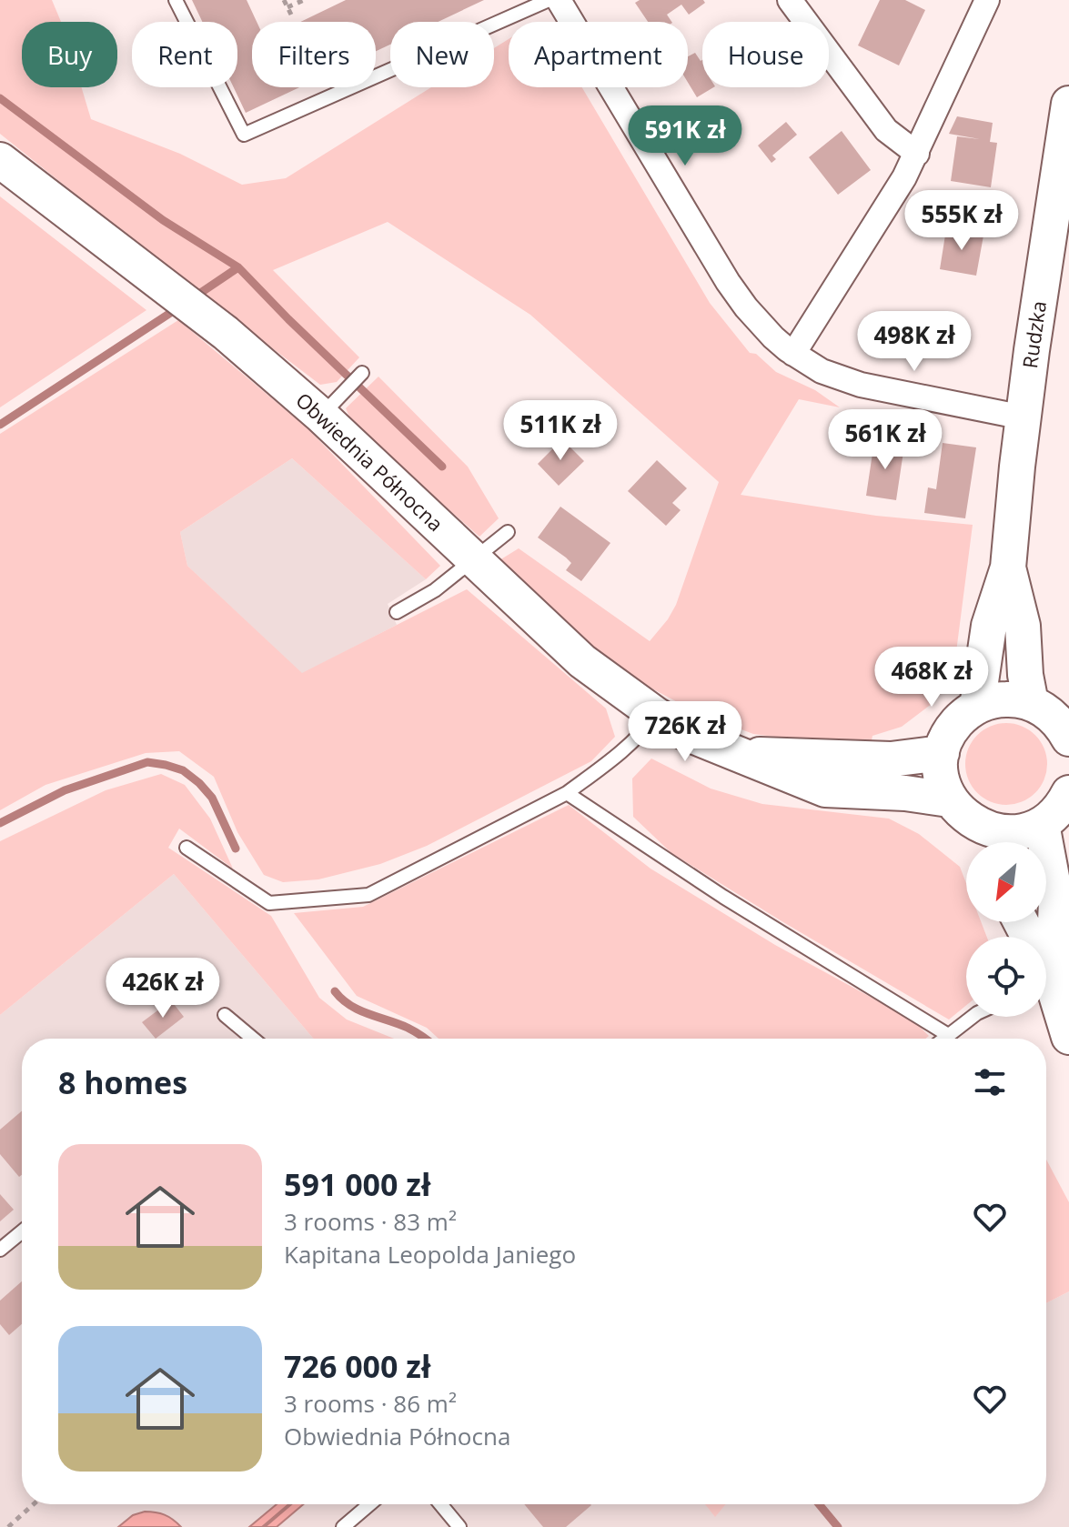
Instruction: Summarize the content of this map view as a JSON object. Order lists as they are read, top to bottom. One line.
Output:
{"streets":{"main road":["Rudzka","Obwiednia Północna"]},"north":"bottom left","page":{"chip":["Buy","Rent","Filters","New","Apartment","House"],"price":["591K zł","555K zł","498K zł","511K zł","561K zł","468K zł","726K zł","426K zł"],"heading":"8 homes","list":[{"name":"591 000 zł","note":"3 rooms · 83 m² · Kapitana Leopolda Janiego"},{"name":"726 000 zł","note":"3 rooms · 86 m² · Obwiednia Północna"}]}}
